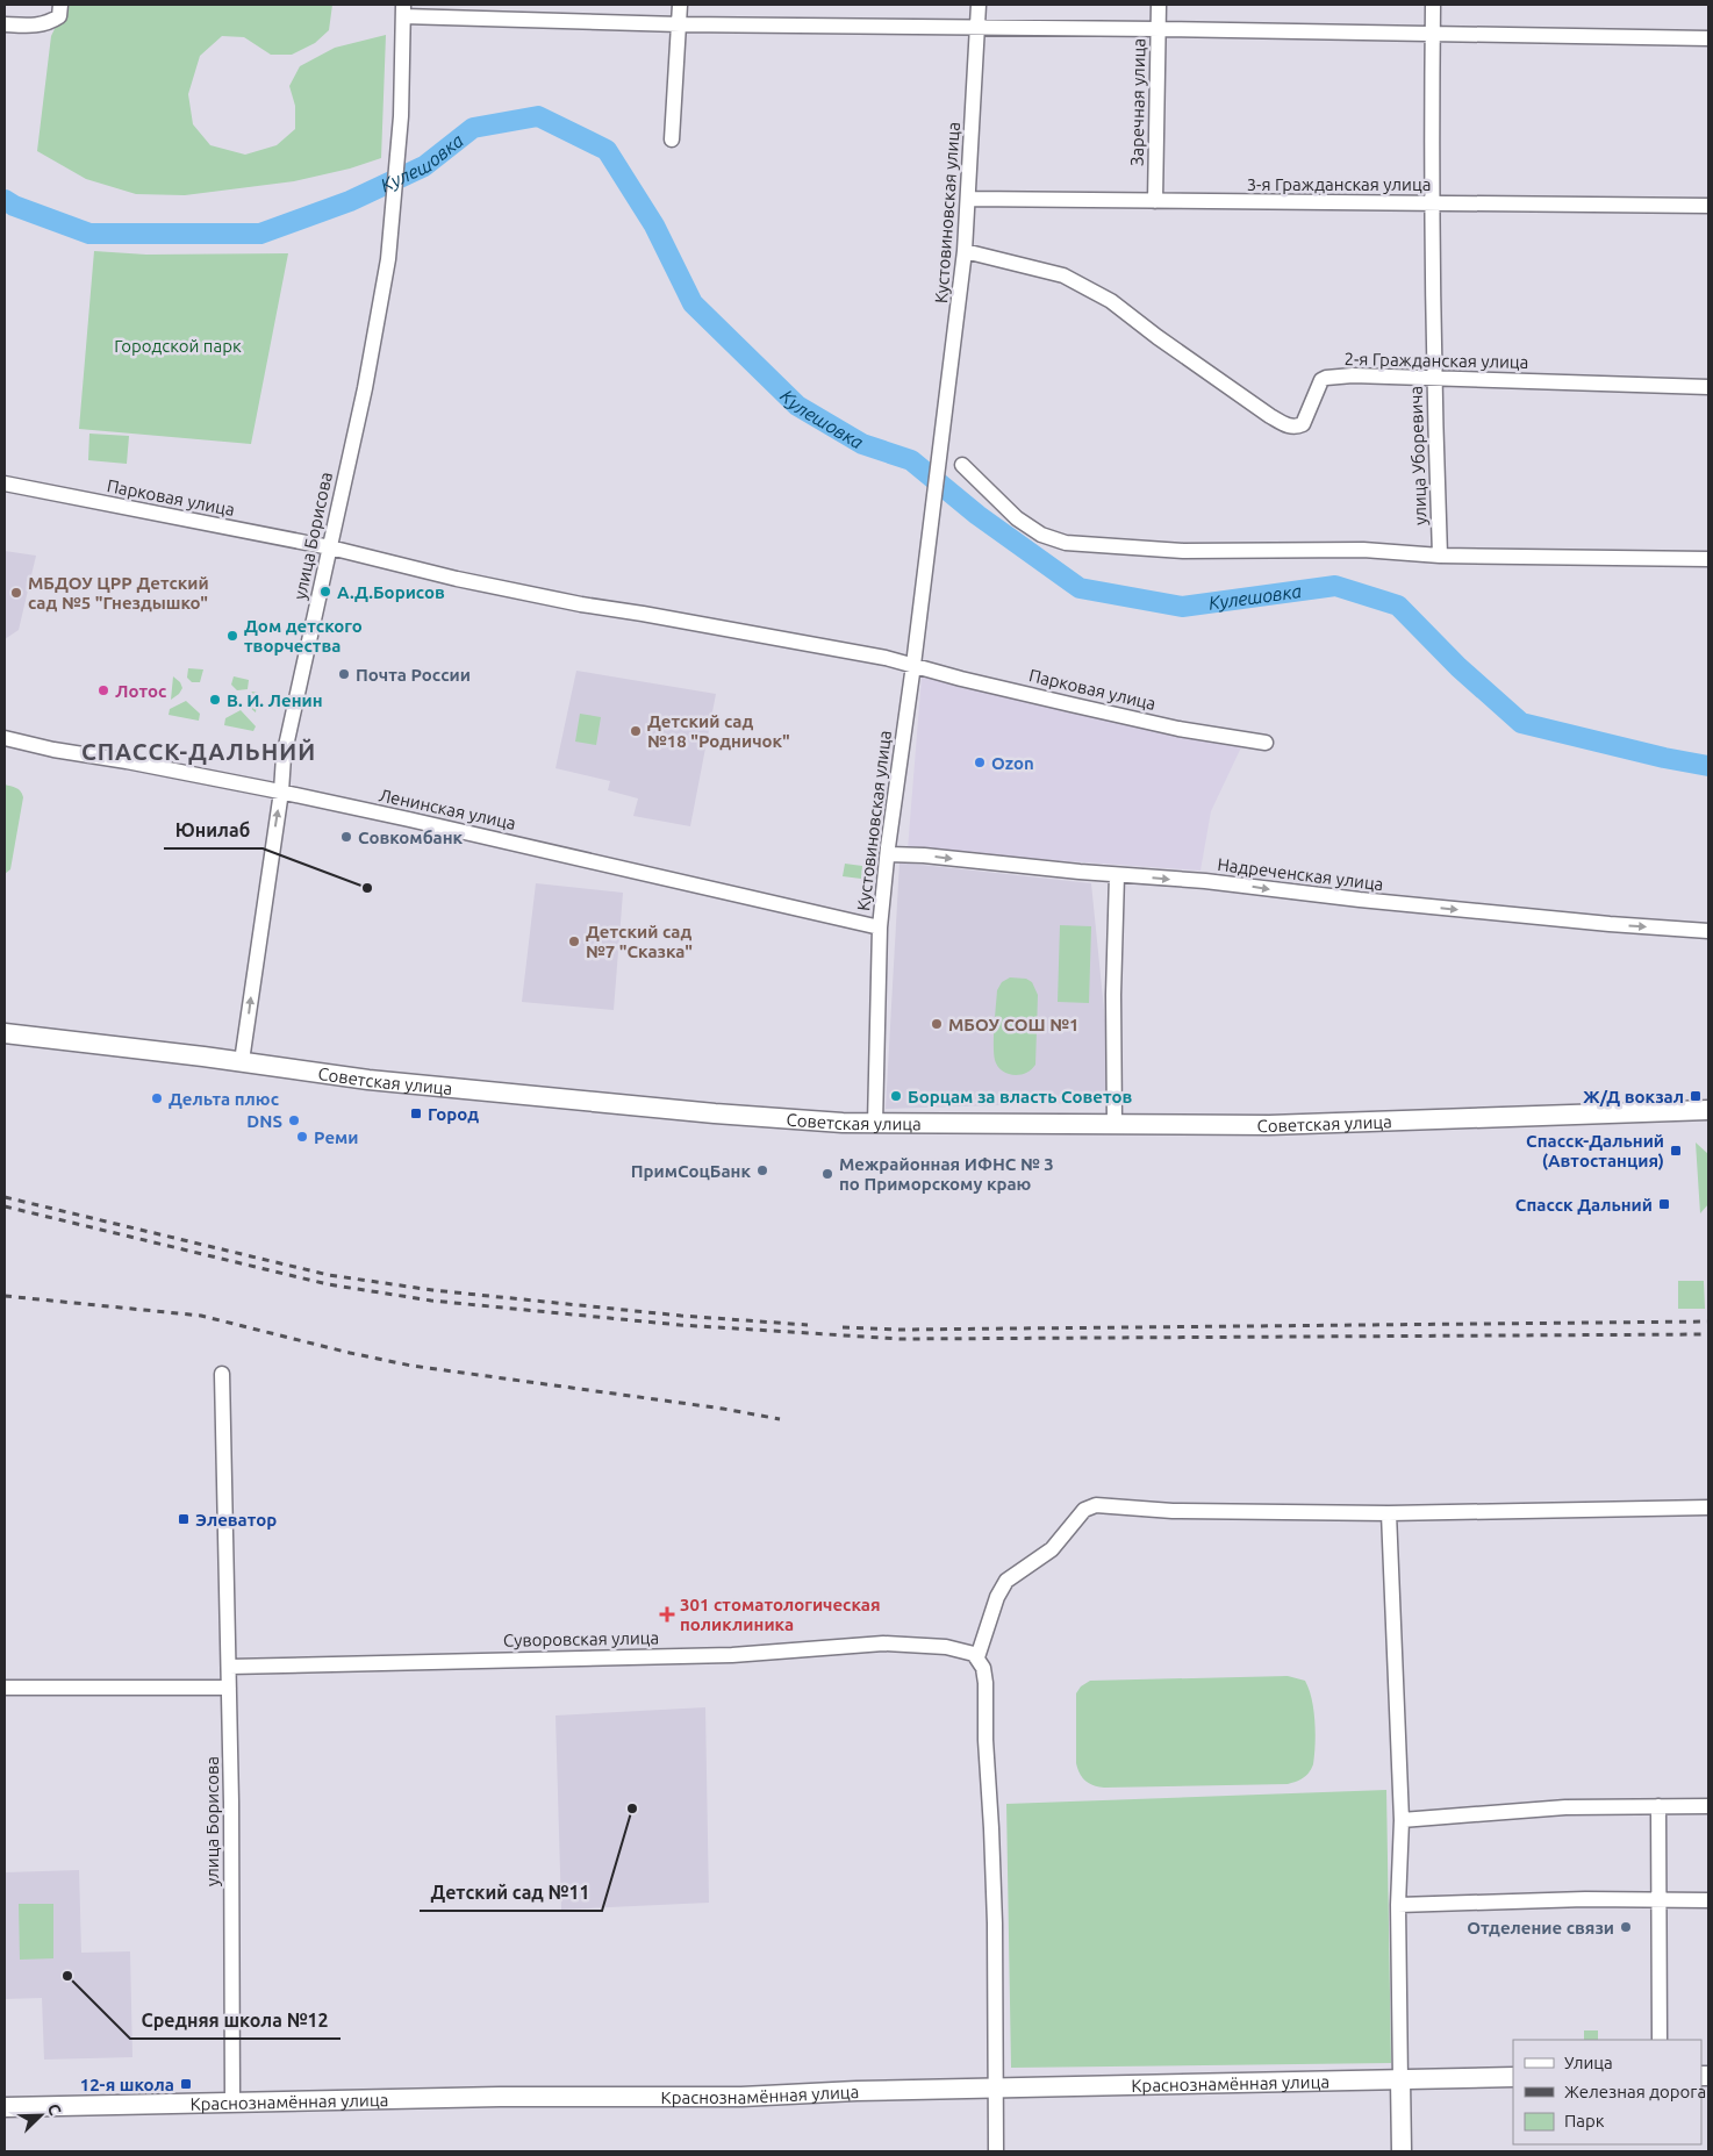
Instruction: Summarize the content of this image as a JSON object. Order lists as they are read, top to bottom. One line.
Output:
{"streets":{"main road":["Советская улица","Краснознамённая улица"],"street":["Заречная улица","3-я Гражданская улица","Кустовиновская улица","2-я Гражданская улица","улица Уборевича","Парковая улица","улица Борисова","Ленинская улица","Надреченская улица","Суворовская улица"]},"crossings":[["Заречная улица","3-я Гражданская улица"],["3-я Гражданская улица","Кустовиновская улица"],["3-я Гражданская улица","улица Уборевича"],["Кустовиновская улица","2-я Гражданская улица"],["Кустовиновская улица","Парковая улица"],["Кустовиновская улица","Ленинская улица"],["Кустовиновская улица","Надреченская улица"],["Кустовиновская улица","Советская улица"],["2-я Гражданская улица","улица Уборевича"],["Парковая улица","улица Борисова"],["улица Борисова","Ленинская улица"],["улица Борисова","Советская улица"],["улица Борисова","Суворовская улица"],["улица Борисова","Краснознамённая улица"]],"one_way":["Надреченская улица"],"districts":["СПАССК-ДАЛЬНИЙ"],"water":["Кулешовка"],"parks":["Городской парк"],"places":{"other":["А.Д.Борисов","МБДОУ ЦРР Детский сад №5 \"Гнездышко\"","Дом детского творчества","Почта России","Лотос","В. И. Ленин","Детский сад №18 \"Родничок\"","Ozon","Совкомбанк","Юнилаб","Детский сад №7 \"Сказка\"","МБОУ СОШ №1","Борцам за власть Советов","Дельта плюс","DNS","Реми","ПримСоцБанк","Межрайонная ИФНС № 3 по Приморскому краю","Детский сад №11","Отделение связи","Средняя школа №12"],"transit":["Ж/Д вокзал","Город","Спасск-Дальний (Автостанция)","Спасск Дальний","Элеватор","12-я школа"],"health":["301 стоматологическая поликлиника"]},"legend":["Улица","Железная дорога","Парк"],"north":"top right"}
